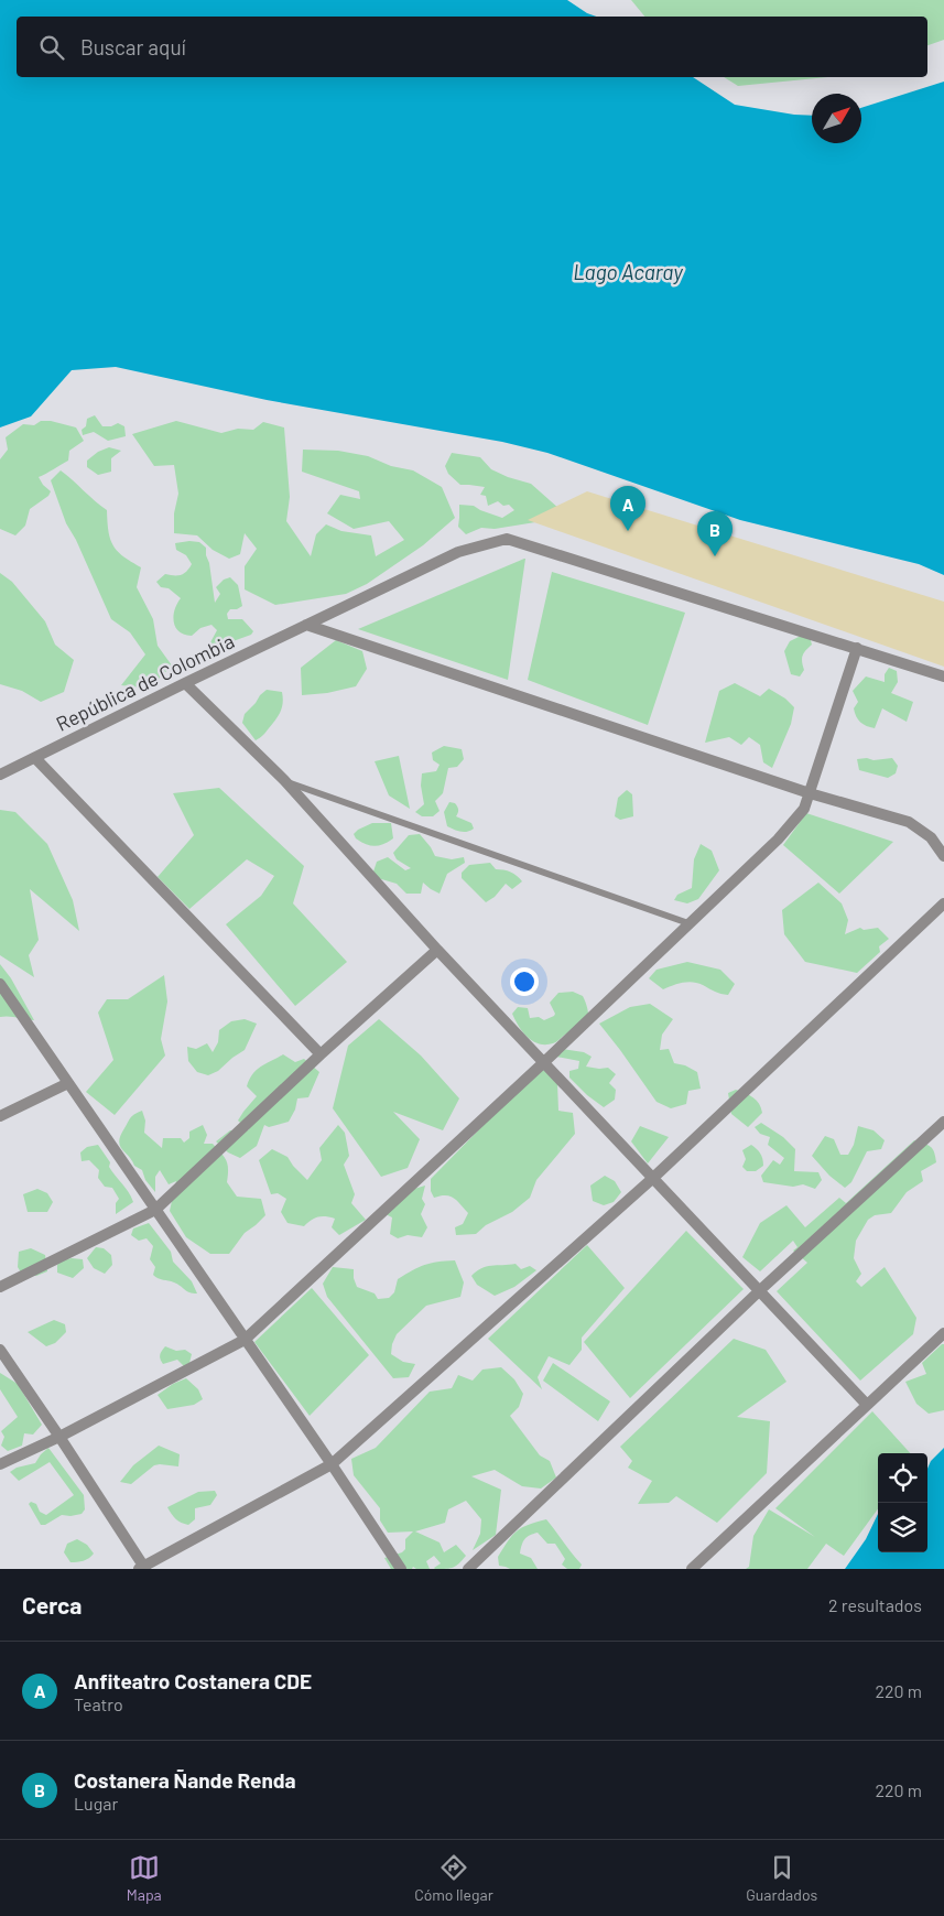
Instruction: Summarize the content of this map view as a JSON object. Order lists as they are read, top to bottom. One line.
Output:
{"streets":{"street":["República de Colombia"]},"water":["Lago Acaray"],"north":"top right","page":{"search":"Buscar aquí","pins":["A","B"],"heading":["Cerca","2 resultados"],"list":[{"mark":"A","name":"Anfiteatro Costanera CDE","note":"Teatro","value":"220 m"},{"mark":"B","name":"Costanera Ñande Renda","note":"Lugar","value":"220 m"}],"nav":["Mapa","Cómo llegar","Guardados"]}}
